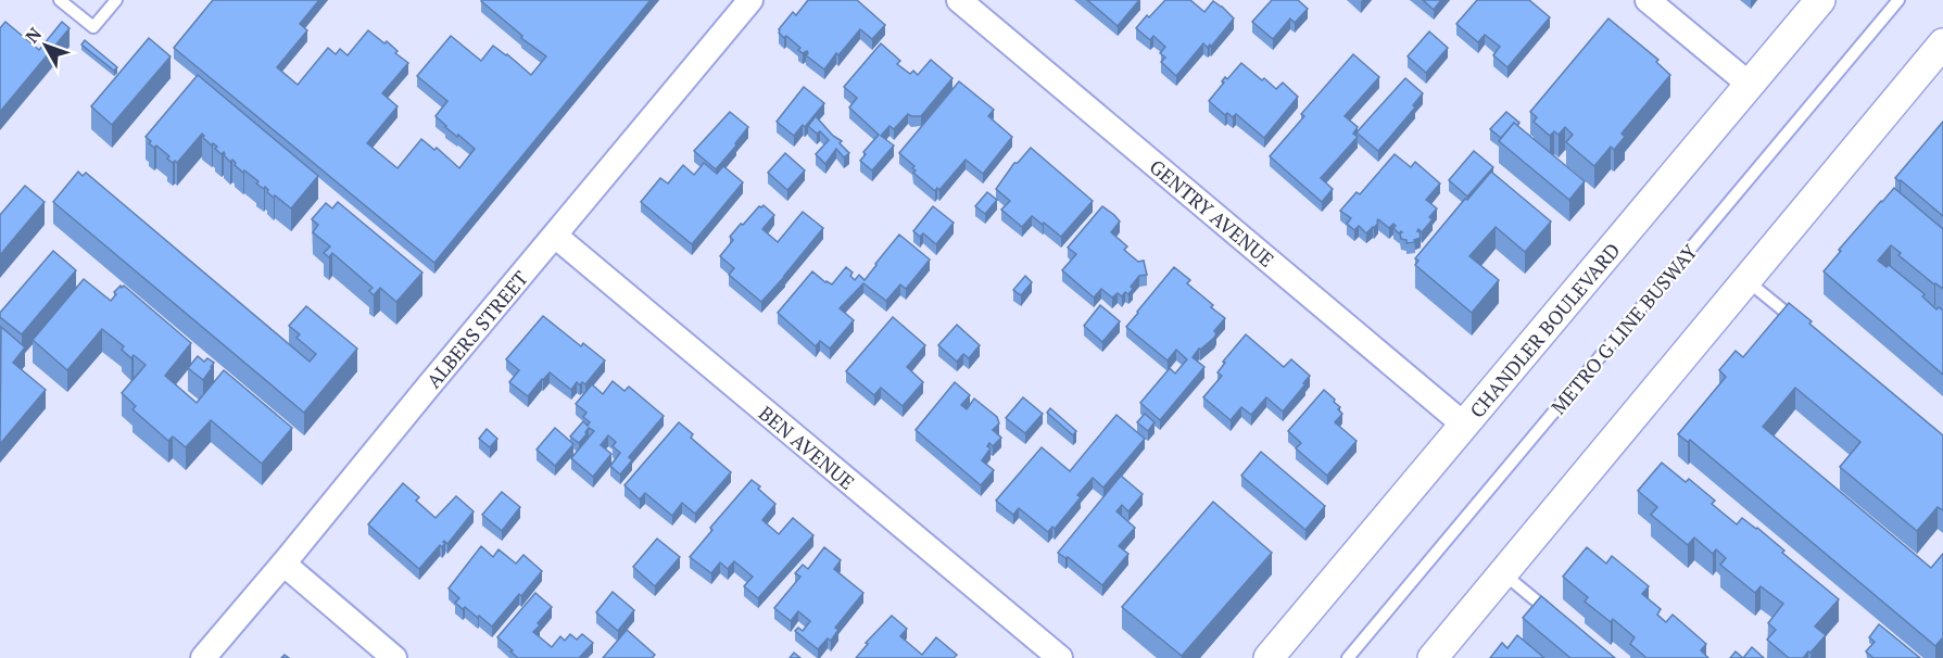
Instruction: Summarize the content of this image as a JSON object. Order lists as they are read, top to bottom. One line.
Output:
{"streets":{"street":["GENTRY AVENUE","ALBERS STREET","CHANDLER BOULEVARD","BEN AVENUE"],"lane":["METRO G LINE BUSWAY"]},"crossings":[["GENTRY AVENUE","CHANDLER BOULEVARD"],["ALBERS STREET","BEN AVENUE"]],"north":"top left"}
